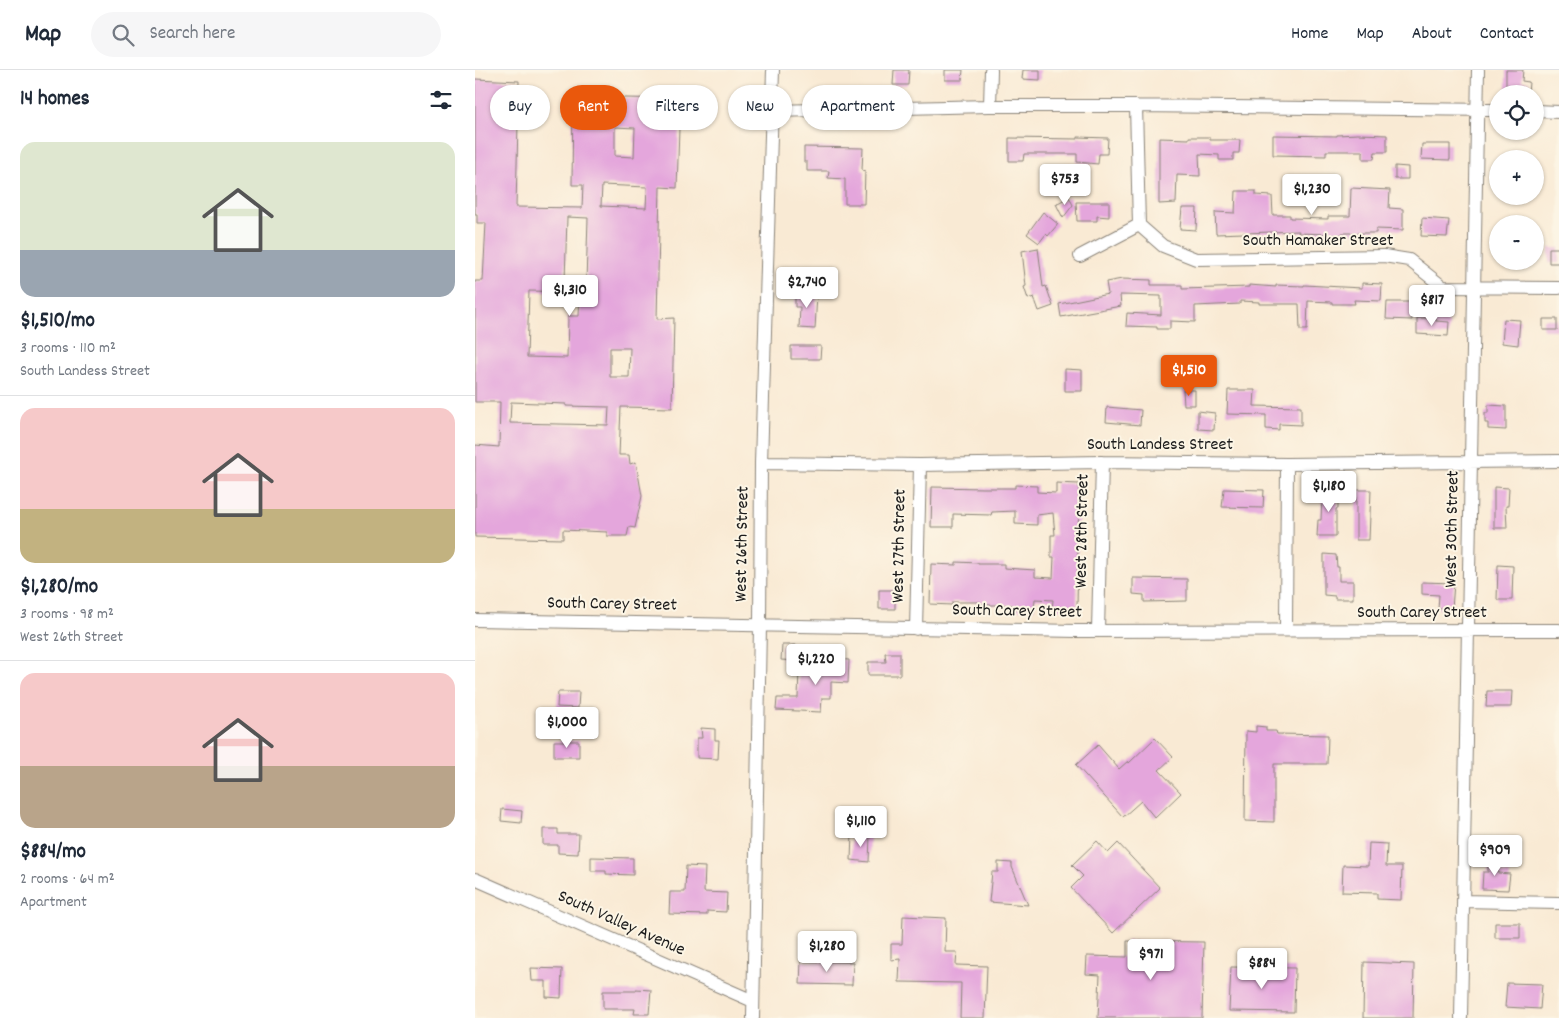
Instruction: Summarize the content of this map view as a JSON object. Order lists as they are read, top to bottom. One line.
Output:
{"streets":{"street":["South Hamaker Street","South Landess Street","West 30th Street","West 28th Street","West 26th Street","West 27th Street","South Carey Street","South Valley Avenue"]},"crossings":[["South Hamaker Street","West 30th Street"],["South Landess Street","West 30th Street"],["South Landess Street","West 28th Street"],["South Landess Street","West 26th Street"],["South Landess Street","West 27th Street"],["West 30th Street","South Carey Street"],["West 28th Street","South Carey Street"],["West 26th Street","South Carey Street"],["West 26th Street","South Valley Avenue"],["West 27th Street","South Carey Street"]],"page":{"header":"Map","search":"Search here","nav":["Home","Map","About","Contact"],"heading":"14 homes","map_buttons":["+","−"],"chip":["Buy","Rent","Filters","New","Apartment"],"list":[{"name":"$1,510/mo","note":"3 rooms · 110 m² · South Landess Street"},{"name":"$1,280/mo","note":"3 rooms · 98 m² · West 26th Street"},{"name":"$884/mo","note":"2 rooms · 64 m² · Apartment"}],"price":["$753","$1,230","$2,740","$1,310","$817","$1,510","$1,180","$1,220","$1,000","$1,110","$909","$1,280","$971","$884"]}}
